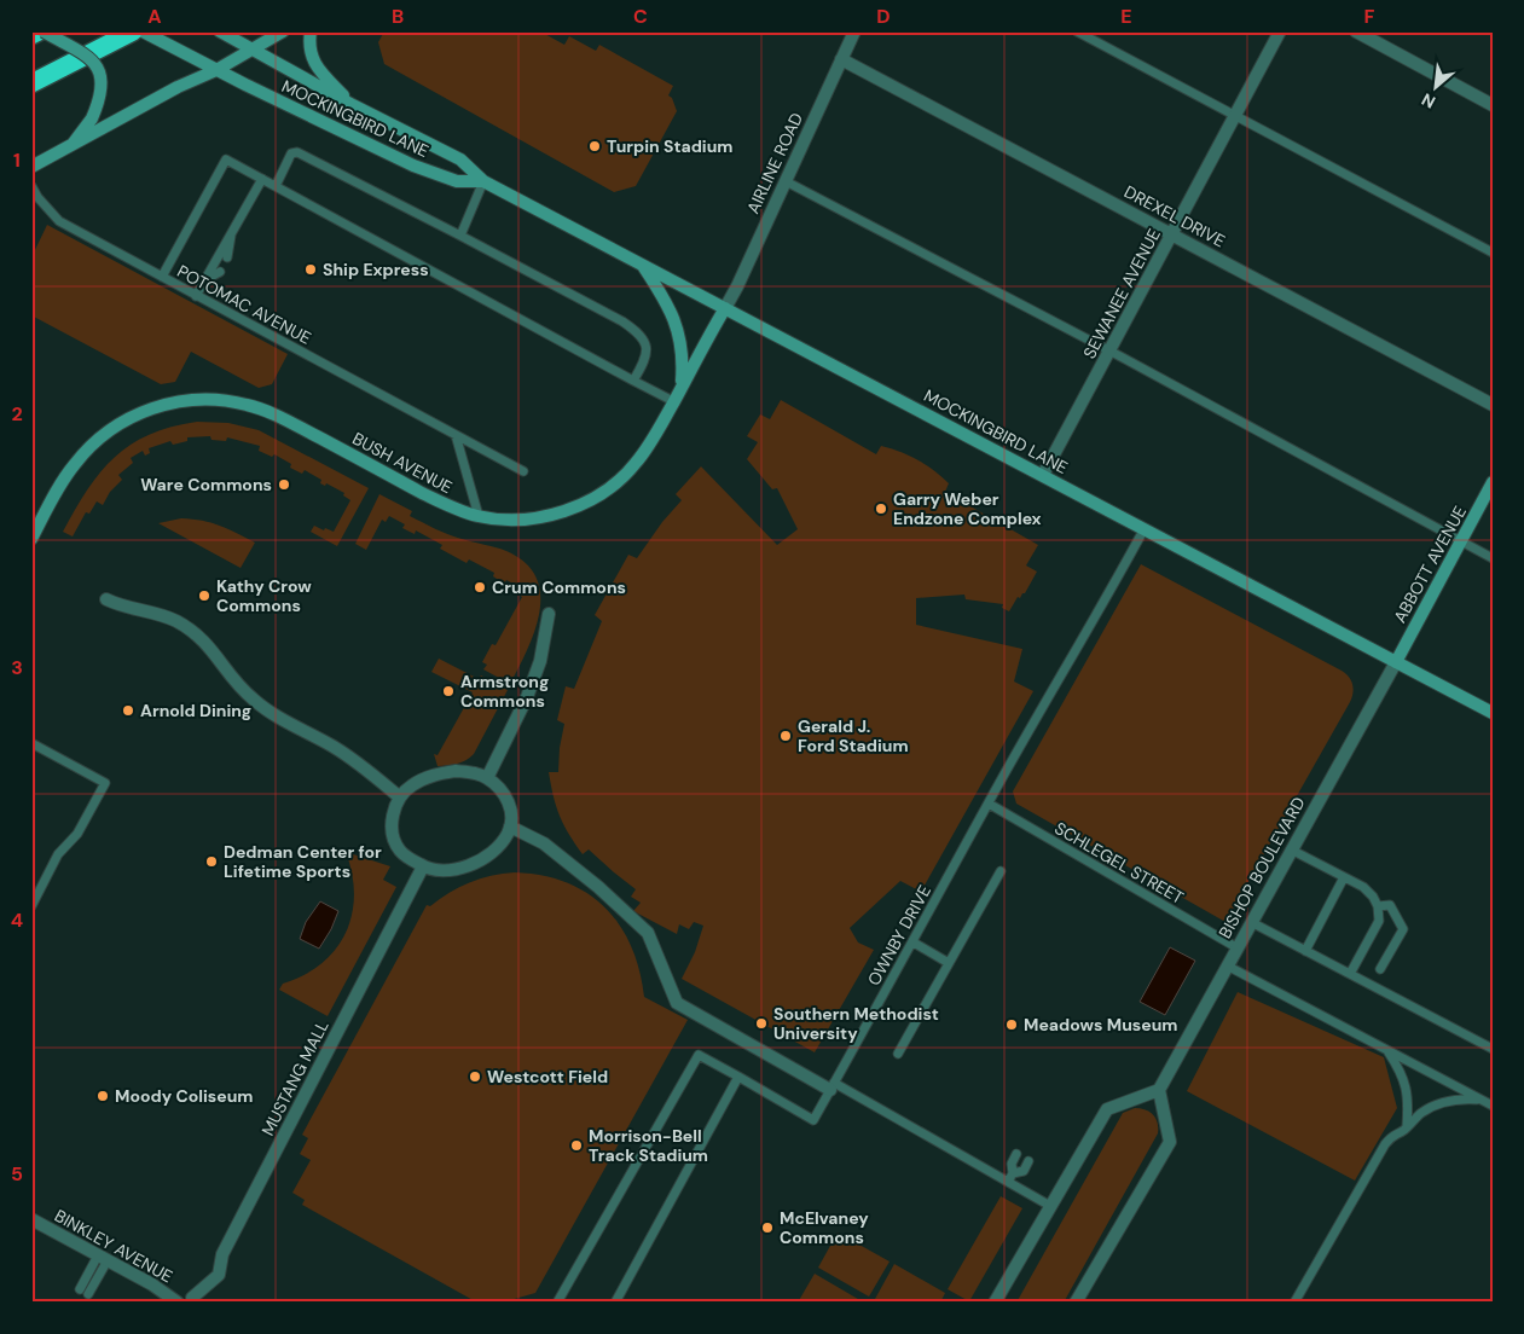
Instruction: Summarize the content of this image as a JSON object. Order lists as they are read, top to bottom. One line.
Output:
{"streets":{"main road":["MOCKINGBIRD LANE","BUSH AVENUE","ABBOTT AVENUE"],"street":["AIRLINE ROAD","DREXEL DRIVE","SEWANEE AVENUE","BISHOP BOULEVARD","MUSTANG MALL","BINKLEY AVENUE"],"lane":["POTOMAC AVENUE","SCHLEGEL STREET","OWNBY DRIVE"]},"crossings":[["MOCKINGBIRD LANE","AIRLINE ROAD"],["MOCKINGBIRD LANE","SEWANEE AVENUE"],["MOCKINGBIRD LANE","BUSH AVENUE"],["MOCKINGBIRD LANE","ABBOTT AVENUE"],["MOCKINGBIRD LANE","BISHOP BOULEVARD"],["MOCKINGBIRD LANE","OWNBY DRIVE"],["AIRLINE ROAD","DREXEL DRIVE"],["AIRLINE ROAD","BUSH AVENUE"],["DREXEL DRIVE","SEWANEE AVENUE"],["ABBOTT AVENUE","BISHOP BOULEVARD"],["SCHLEGEL STREET","BISHOP BOULEVARD"],["SCHLEGEL STREET","OWNBY DRIVE"]],"places":["Turpin Stadium","Ship Express","Ware Commons","Garry Weber Endzone Complex","Crum Commons","Kathy Crow Commons","Armstrong Commons","Arnold Dining","Gerald J. Ford Stadium","Dedman Center for Lifetime Sports","Southern Methodist University","Meadows Museum","Westcott Field","Moody Coliseum","Morrison-Bell Track Stadium","McElvaney Commons"],"north":"bottom left","grid":{"columns":["A","B","C","D","E","F"],"rows":["1","2","3","4","5"]}}
